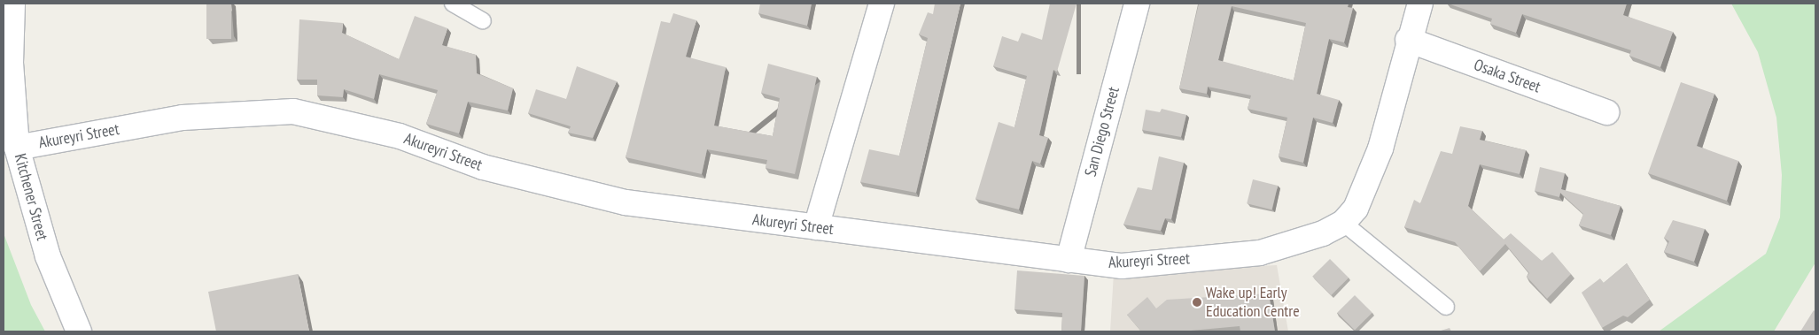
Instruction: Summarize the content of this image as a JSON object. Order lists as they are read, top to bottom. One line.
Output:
{"streets":{"street":["Osaka Street","San Diego Street","Akureyri Street","Kitchener Street"]},"crossings":[["San Diego Street","Akureyri Street"],["Akureyri Street","Kitchener Street"]],"places":["Wake up! Early Education Centre"]}
